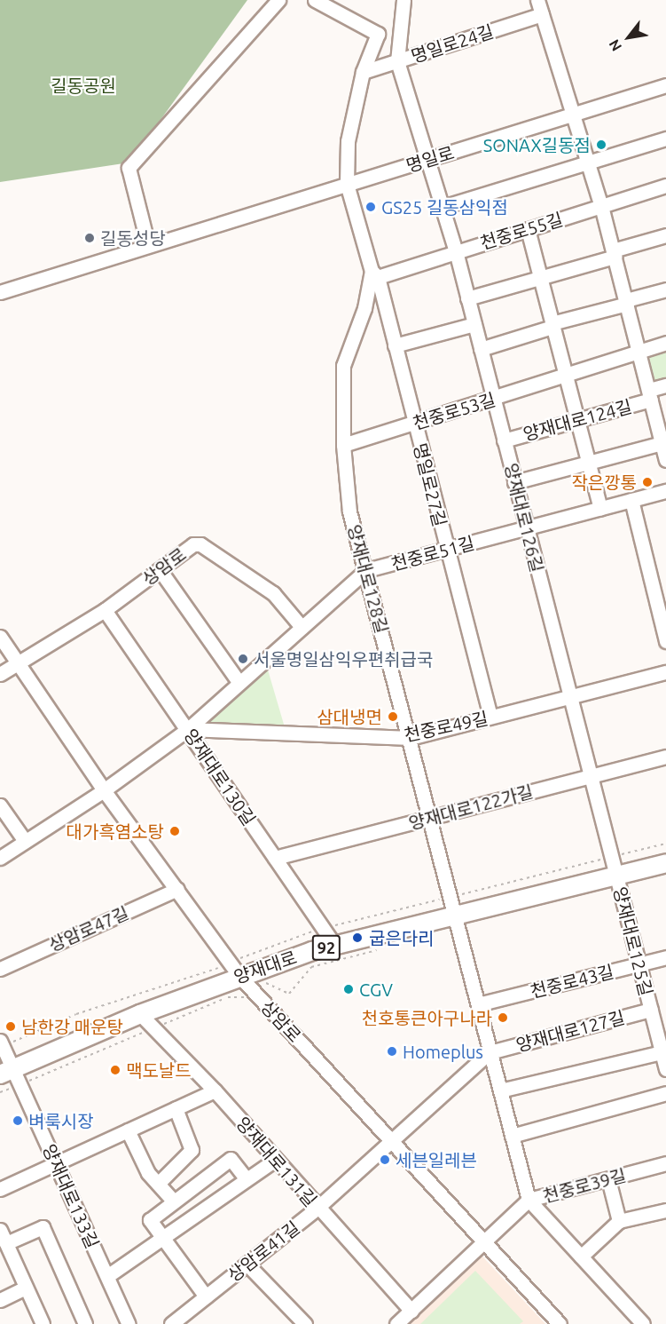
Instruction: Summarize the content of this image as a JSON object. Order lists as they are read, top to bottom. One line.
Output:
{"streets":{"main road":["92","양재대로"],"street":["명일로24길","명일로","천중로55길","천중로53길","양재대로124길","명일로27길","양재대로126길","천중로51길","상암로","양재대로128길","천중로49길","양재대로130길","양재대로122가길","상암로47길","양재대로125길","천중로43길","양재대로127길","양재대로131길","천중로39길","양재대로133길","상암로41길"]},"crossings":[["명일로24길","양재대로126길"],["명일로","양재대로124길"],["명일로","명일로27길"],["명일로","양재대로126길"],["천중로55길","양재대로124길"],["천중로55길","명일로27길"],["천중로55길","양재대로126길"],["천중로55길","양재대로128길"],["천중로53길","양재대로124길"],["천중로53길","명일로27길"],["천중로53길","양재대로126길"],["천중로53길","양재대로128길"],["양재대로124길","양재대로126길"],["명일로27길","천중로51길"],["명일로27길","양재대로128길"],["명일로27길","천중로49길"],["양재대로126길","천중로51길"],["양재대로126길","천중로49길"],["양재대로126길","양재대로122가길"],["양재대로126길","양재대로125길"],["양재대로126길","양재대로"],["천중로51길","상암로"],["천중로51길","양재대로128길"],["천중로51길","천중로49길"],["천중로51길","양재대로130길"],["상암로","양재대로130길"],["상암로","상암로47길"],["상암로","양재대로"],["상암로","천중로39길"],["상암로","상암로41길"],["양재대로128길","천중로49길"],["양재대로128길","양재대로122가길"],["양재대로128길","양재대로"],["천중로49길","양재대로130길"],["양재대로130길","양재대로122가길"],["양재대로130길","양재대로"],["양재대로125길","양재대로"],["양재대로125길","천중로43길"],["양재대로125길","양재대로127길"],["양재대로","양재대로131길"],["양재대로","양재대로133길"],["양재대로127길","상암로41길"],["양재대로131길","천중로39길"],["양재대로131길","상암로41길"]],"parks":["길동공원"],"places":["SONAX길동점","GS25 길동삼익점","길동성당","작은깡통","서울명일삼익우편취급국","삼대냉면","대가흑염소탕","굽은다리","CGV","천호통큰아구나라","남한강 매운탕","Homeplus","맥도날드","벼룩시장","세븐일레븐"],"north":"bottom left"}
